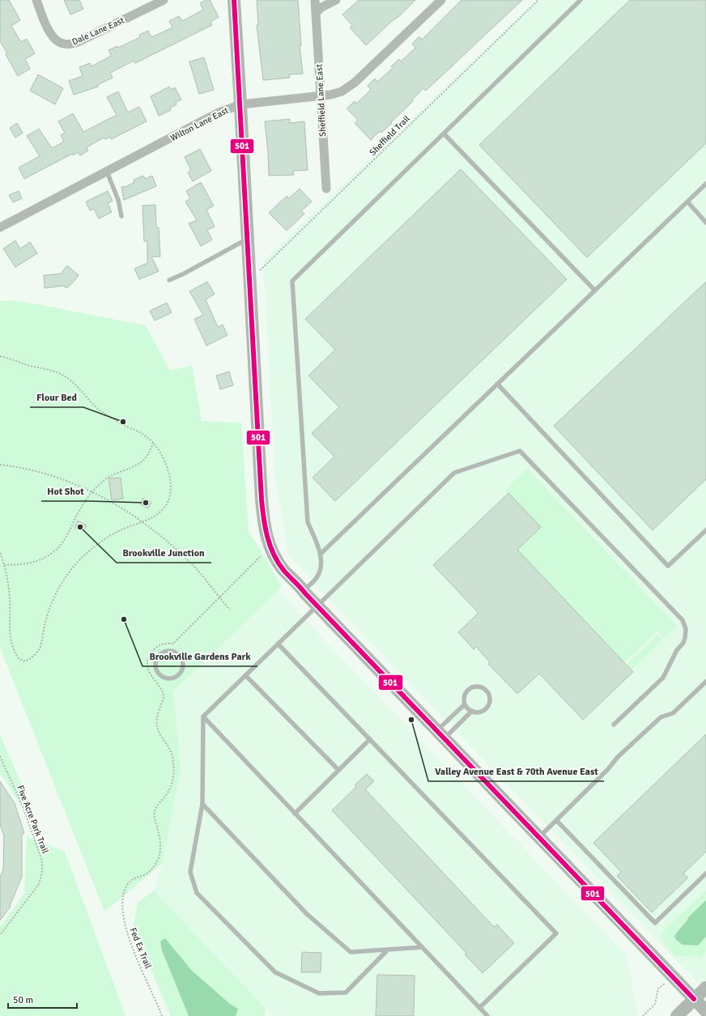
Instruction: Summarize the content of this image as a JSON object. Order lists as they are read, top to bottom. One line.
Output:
{"streets":{"street":["Dale Lane East","Sheffield Lane East","Wilton Lane East"],"path":["Sheffield Trail","Five Acre Park Trail","Fed Ex Trail"]},"crossings":[["Sheffield Lane East","Wilton Lane East"]],"places":["Flour Bed","Hot Shot","Brookville Junction","Brookville Gardens Park","Valley Avenue East & 70th Avenue East"],"lines":["transit line 501"],"scale_bar":"50 m"}
